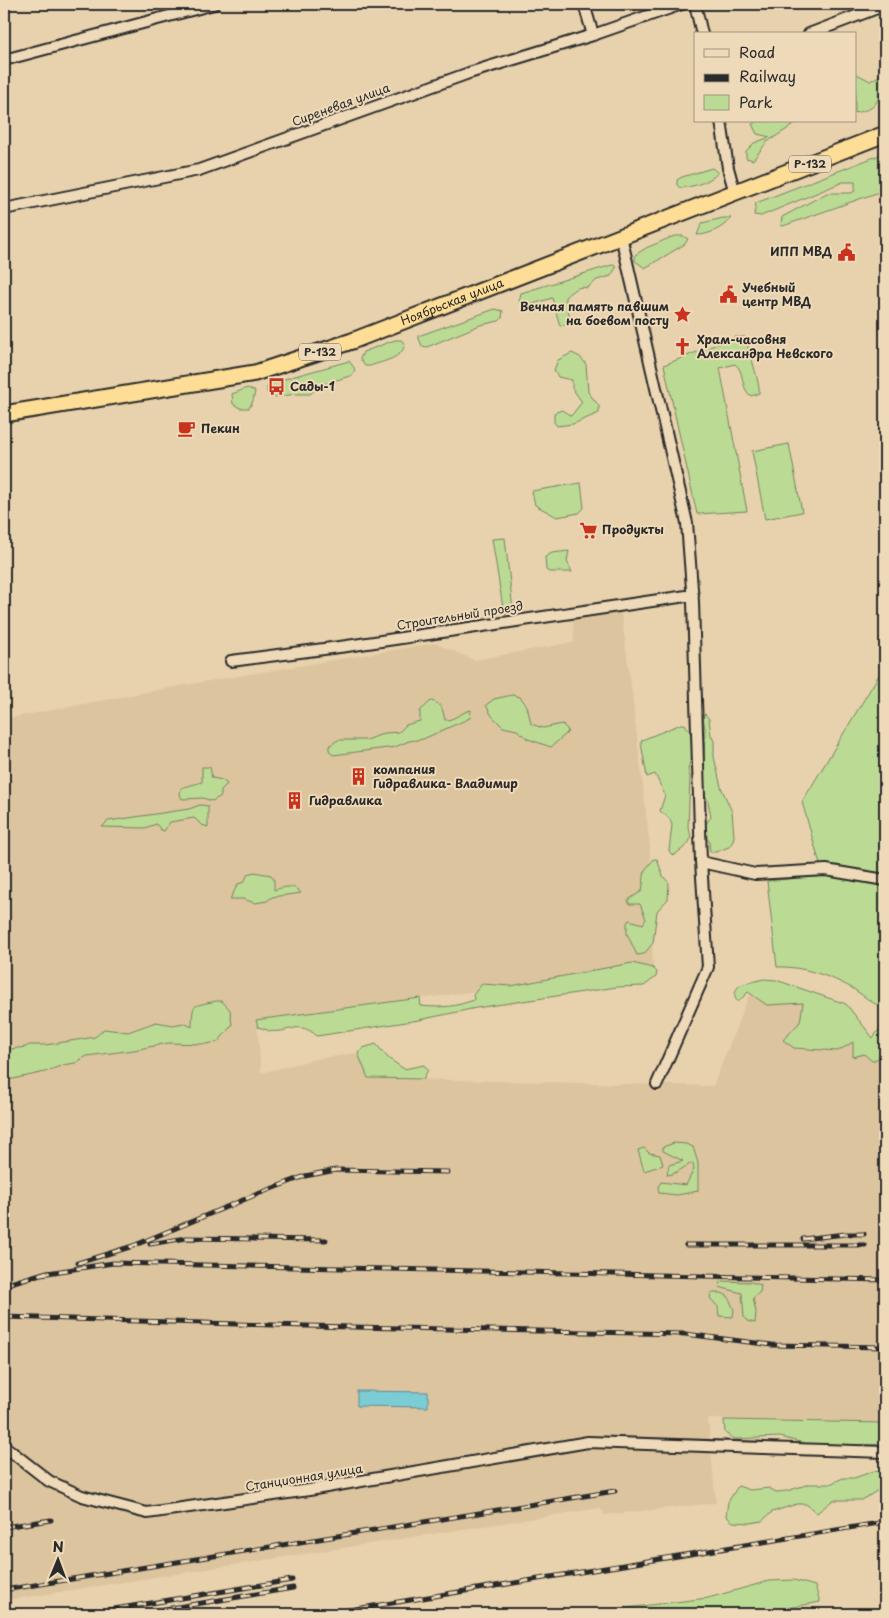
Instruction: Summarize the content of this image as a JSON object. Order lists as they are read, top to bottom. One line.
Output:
{"streets":{"highway":["Р-132","Ноябрьская улица"],"street":["Сиреневая улица","Строительный проезд","Станционная улица"]},"places":{"public building":["ИПП МВД","Учебный центр МВД"],"place":["Вечная память павшим на боевом посту"],"church":["Храм-часовня Александра Невского"],"bus stop":["Сады-1"],"cafe":["Пекин"],"supermarket":["Продукты"],"building":["компания Гидравлика- Владимир","Гидравлика"]},"legend":["Road","Railway","Park"],"north":"top"}
